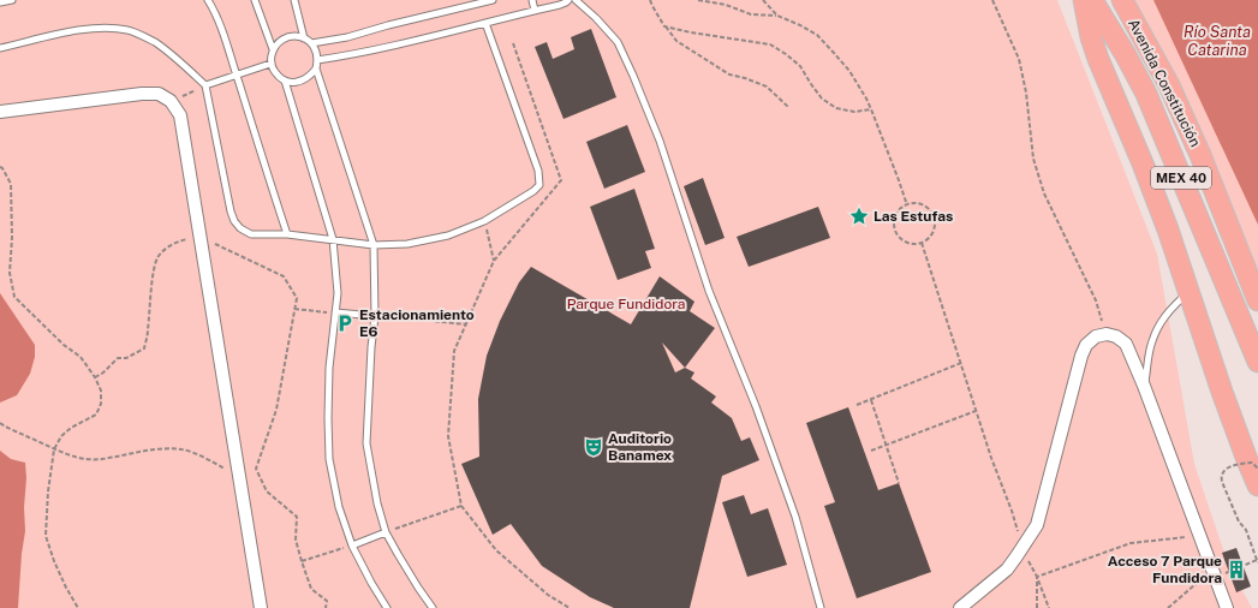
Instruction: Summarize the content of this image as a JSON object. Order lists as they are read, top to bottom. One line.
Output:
{"streets":{"highway":["Avenida Constitución","MEX 40"]},"water":["Río Santa Catarina"],"parks":["Parque Fundidora"],"places":{"place":["Las Estufas"],"parking":["Estacionamiento E6"],"theatre":["Auditorio Banamex"],"building":["Acceso 7 Parque Fundidora"]}}
